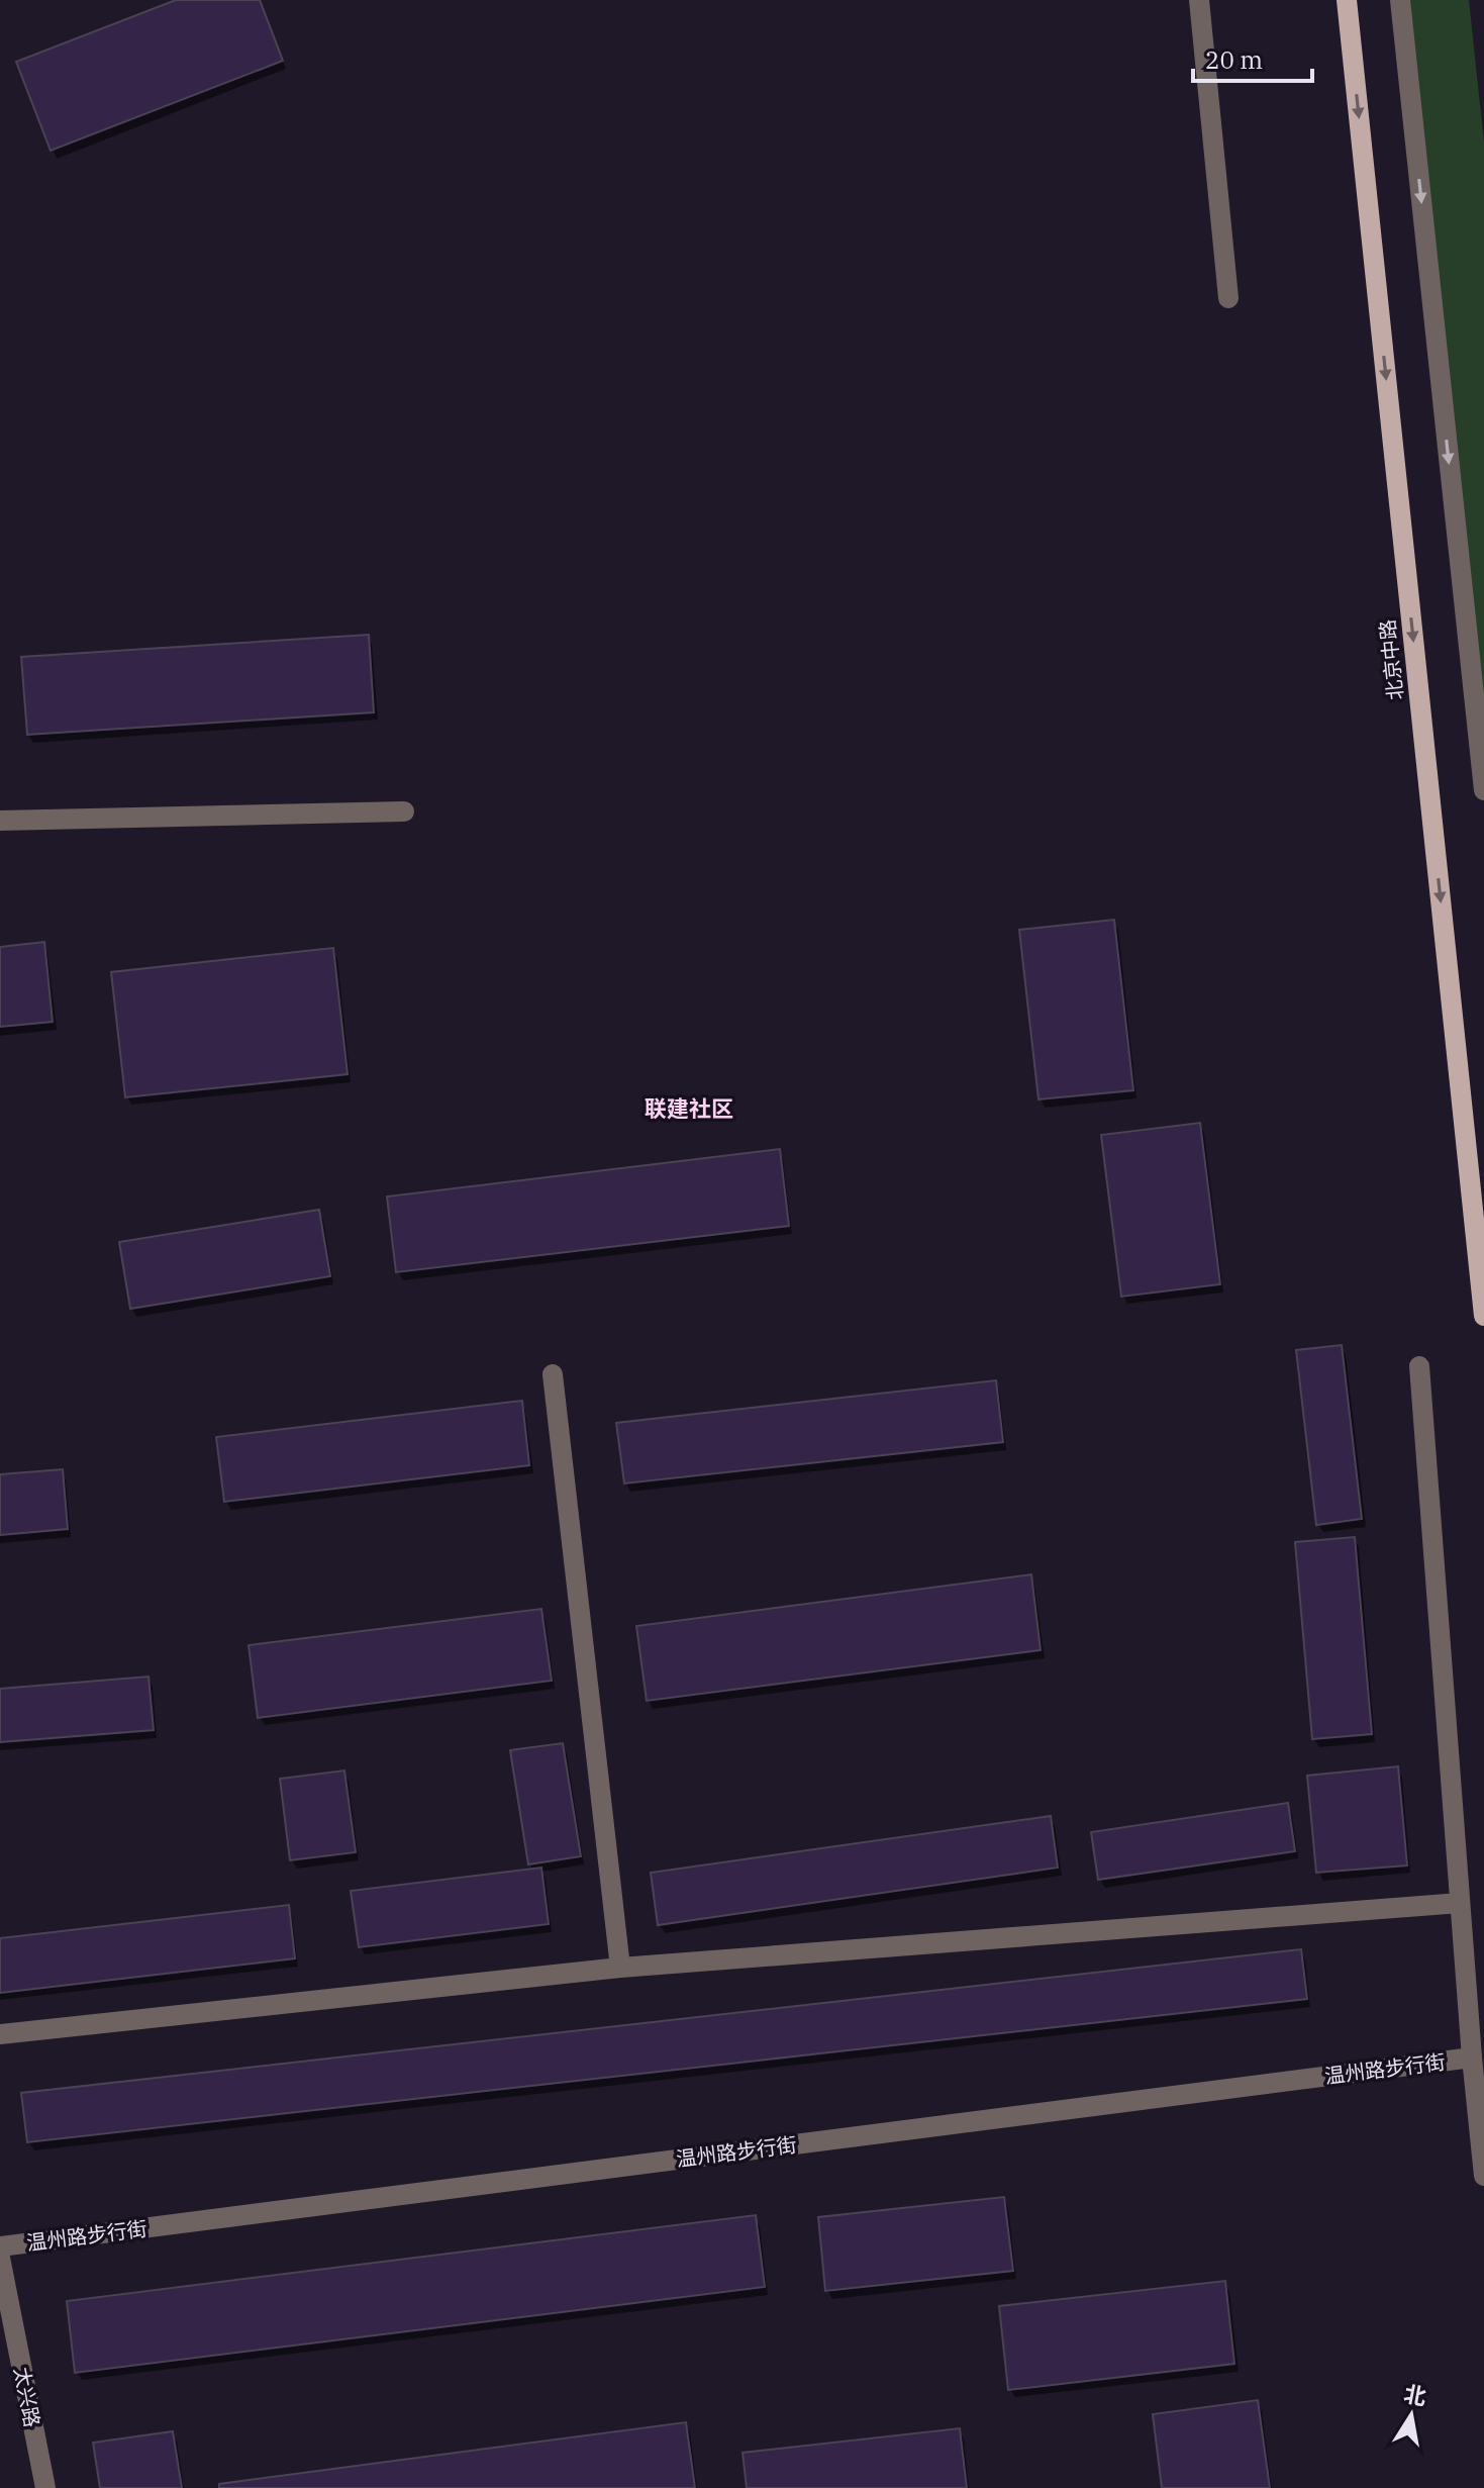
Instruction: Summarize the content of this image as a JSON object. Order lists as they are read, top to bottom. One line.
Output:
{"streets":{"main road":["北京中路"],"street":["温州路步行街","太兴路"]},"one_way":["北京中路"],"districts":["联建社区"],"scale_bar":"20 m","north":"top"}
